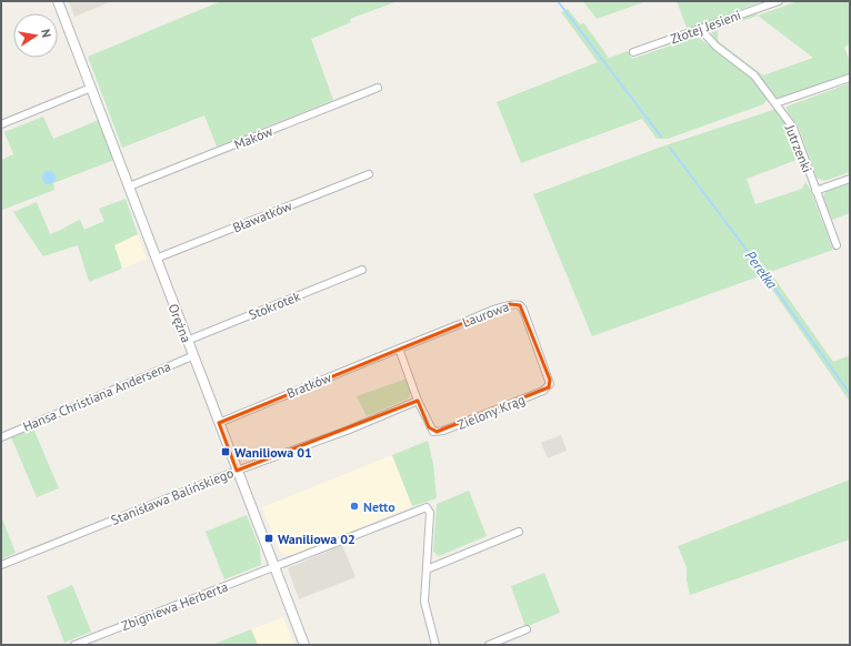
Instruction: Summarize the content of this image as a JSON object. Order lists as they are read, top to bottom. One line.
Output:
{"streets":{"street":["Złotej Jesieni","Maków","Jutrzenki","Bławatków","Stokrotek","Laurowa","Orężna","Bratków","Hansa Christiana Andersena","Zielony Krąg","Stanisława Balińskiego","Zbigniewa Herberta"]},"crossings":[["Złotej Jesieni","Jutrzenki"],["Maków","Orężna"],["Bławatków","Orężna"],["Stokrotek","Orężna"],["Laurowa","Bratków"],["Laurowa","Zielony Krąg"],["Orężna","Bratków"],["Orężna","Hansa Christiana Andersena"],["Orężna","Stanisława Balińskiego"],["Orężna","Zbigniewa Herberta"],["Zielony Krąg","Stanisława Balińskiego"]],"water":["Perełka"],"places":{"transit":["Waniliowa 01","Waniliowa 02"],"other":["Netto"]},"north":"right"}
